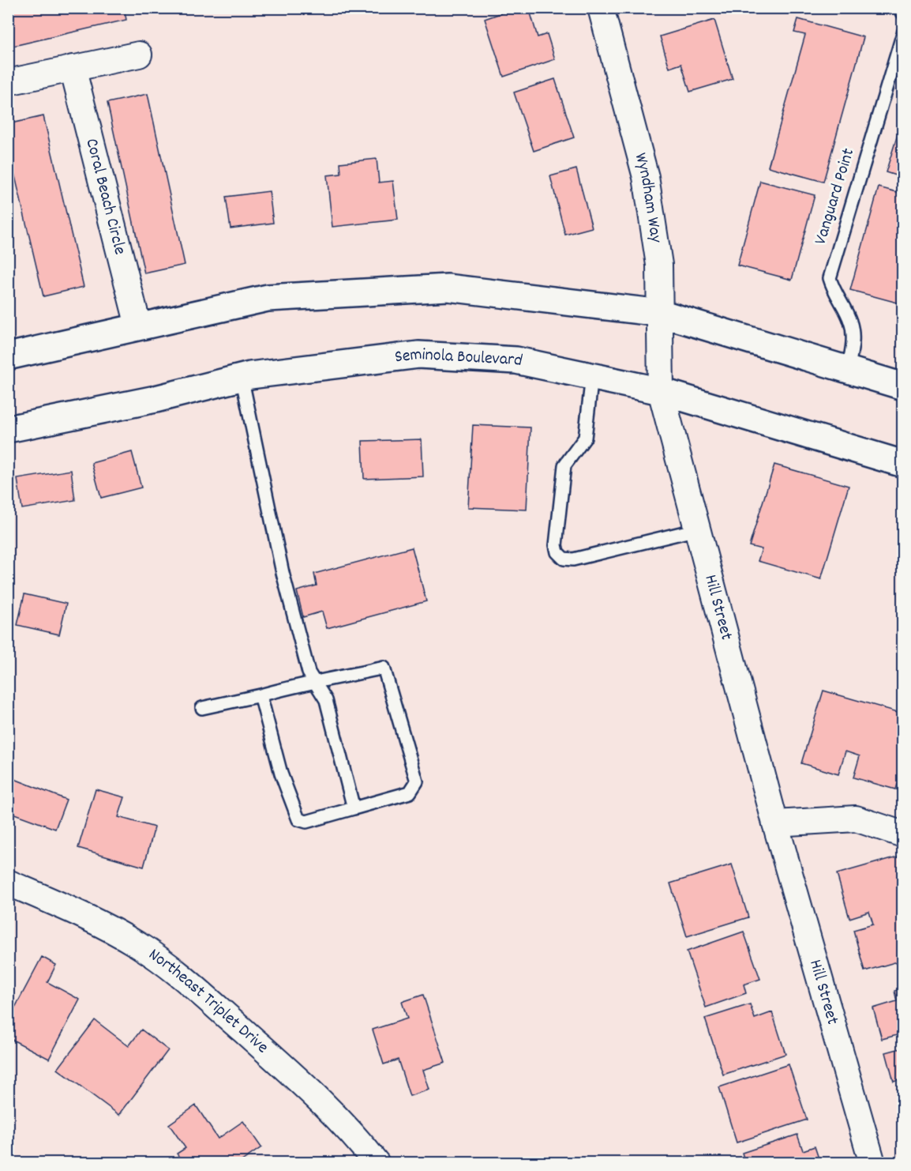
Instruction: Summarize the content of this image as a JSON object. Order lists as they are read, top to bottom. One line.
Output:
{"streets":{"main road":["Seminola Boulevard"],"street":["Coral Beach Circle","Wyndham Way","Hill Street","Northeast Triplet Drive"],"lane":["Vanguard Point"]},"crossings":[["Wyndham Way","Seminola Boulevard"],["Wyndham Way","Hill Street"],["Seminola Boulevard","Hill Street"]]}
